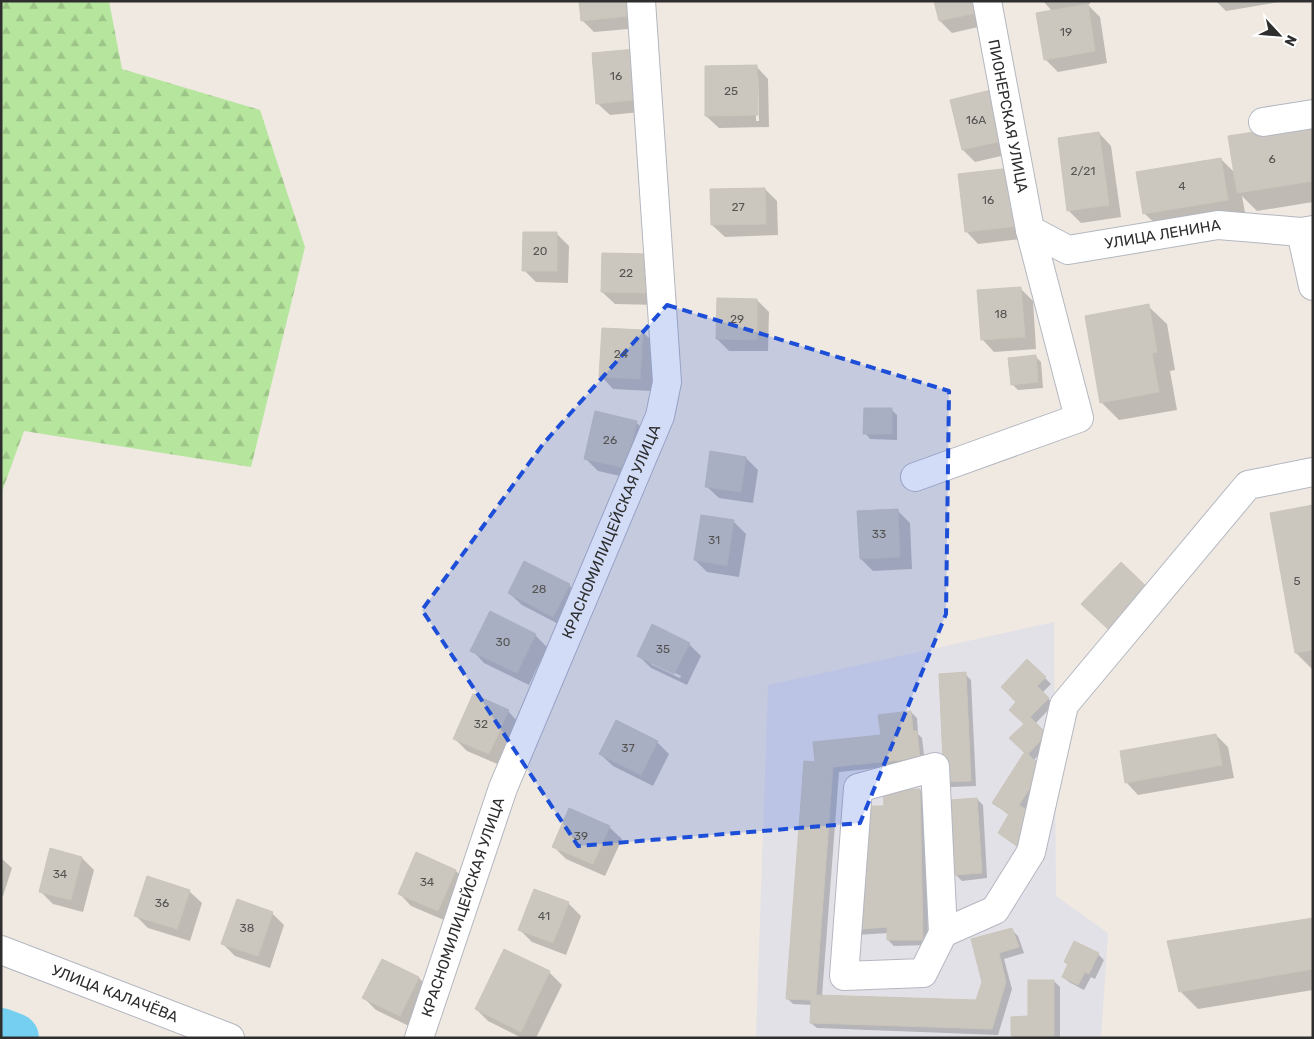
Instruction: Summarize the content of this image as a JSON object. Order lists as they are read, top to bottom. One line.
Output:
{"streets":{"street":["ПИОНЕРСКАЯ УЛИЦА","УЛИЦА ЛЕНИНА","КРАСНОМИЛИЦЕЙСКАЯ УЛИЦА","УЛИЦА КАЛАЧЁВА"]},"crossings":[["ПИОНЕРСКАЯ УЛИЦА","УЛИЦА ЛЕНИНА"]],"house_numbers":["19","16","25","16А","6","2/21","4","16","27","20","22","18","29","24","26","33","31","5","28","30","35","32","37","39","34","34","36","41","38"],"north":"bottom right"}
